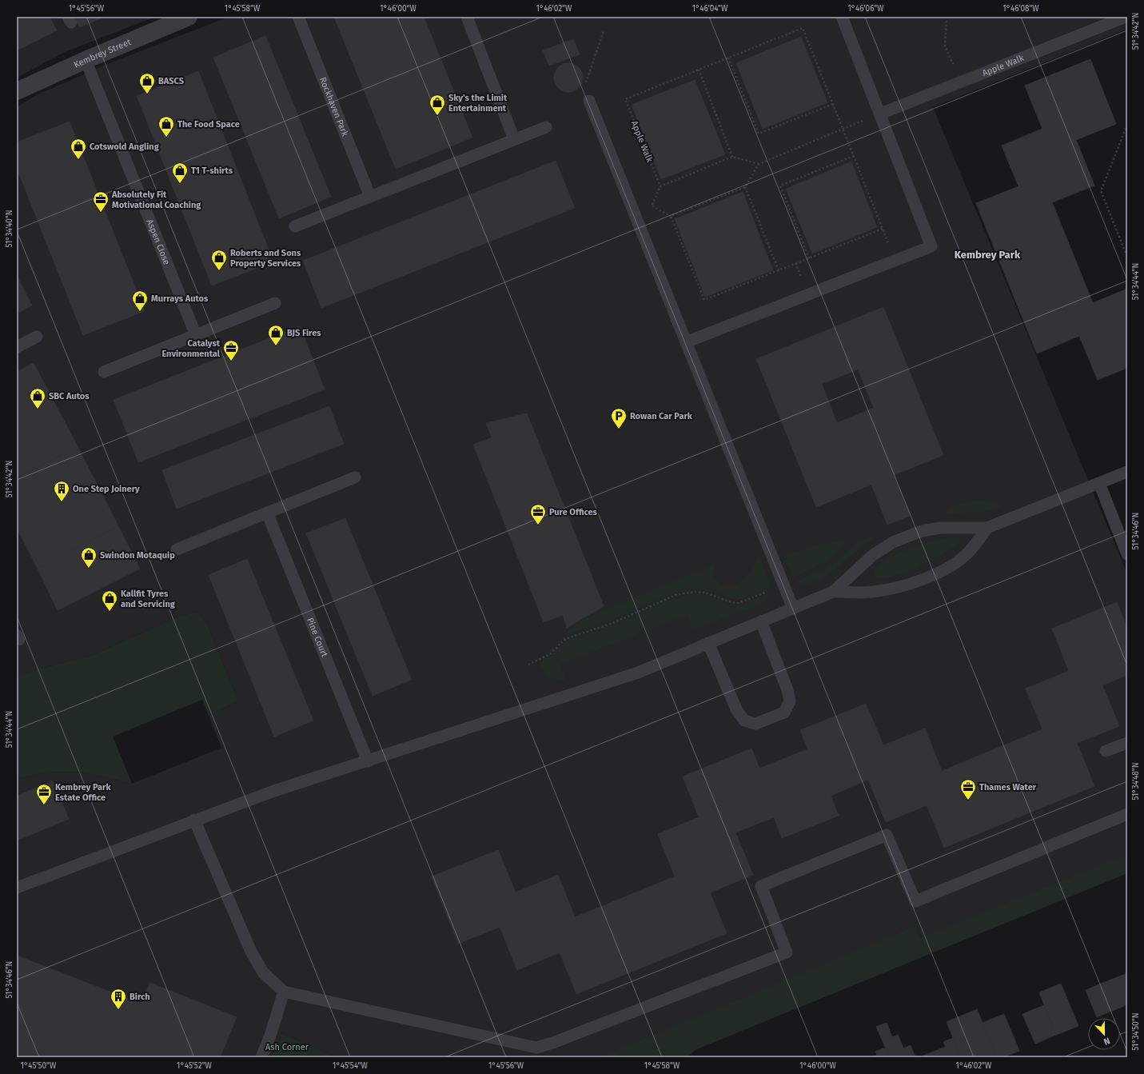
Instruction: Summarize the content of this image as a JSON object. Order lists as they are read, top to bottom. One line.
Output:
{"streets":{"street":["Kembrey Street"],"lane":["Apple Walk","Rockhaven Park","Aspen Close","Pine Court"]},"crossings":[["Kembrey Street","Aspen Close"]],"districts":["Kembrey Park"],"parks":["Ash Corner"],"places":{"shop":["BASCS","Sky's the Limit Entertainment","The Food Space","Cotswold Angling","T1 T-shirts","Roberts and Sons Property Services","Murrays Autos","BJS Fires","SBC Autos","Swindon Motaquip","Kallfit Tyres and Servicing"],"office":["Absolutely Fit Motivational Coaching","Catalyst Environmental","Pure Offices","Thames Water","Kembrey Park Estate Office"],"parking":["Rowan Car Park"],"building":["One Step Joinery","Birch"]},"north":"bottom","coordinates":["1°45'56\"W","1°45'58\"W","1°46'00\"W","1°46'02\"W","1°46'04\"W","1°46'06\"W","1°46'08\"W","51°34'42\"N","51°34'40\"N","51°34'44\"N","51°34'46\"N","51°34'48\"N","51°34'50\"N","1°45'50\"W","1°45'52\"W","1°45'54\"W"]}
